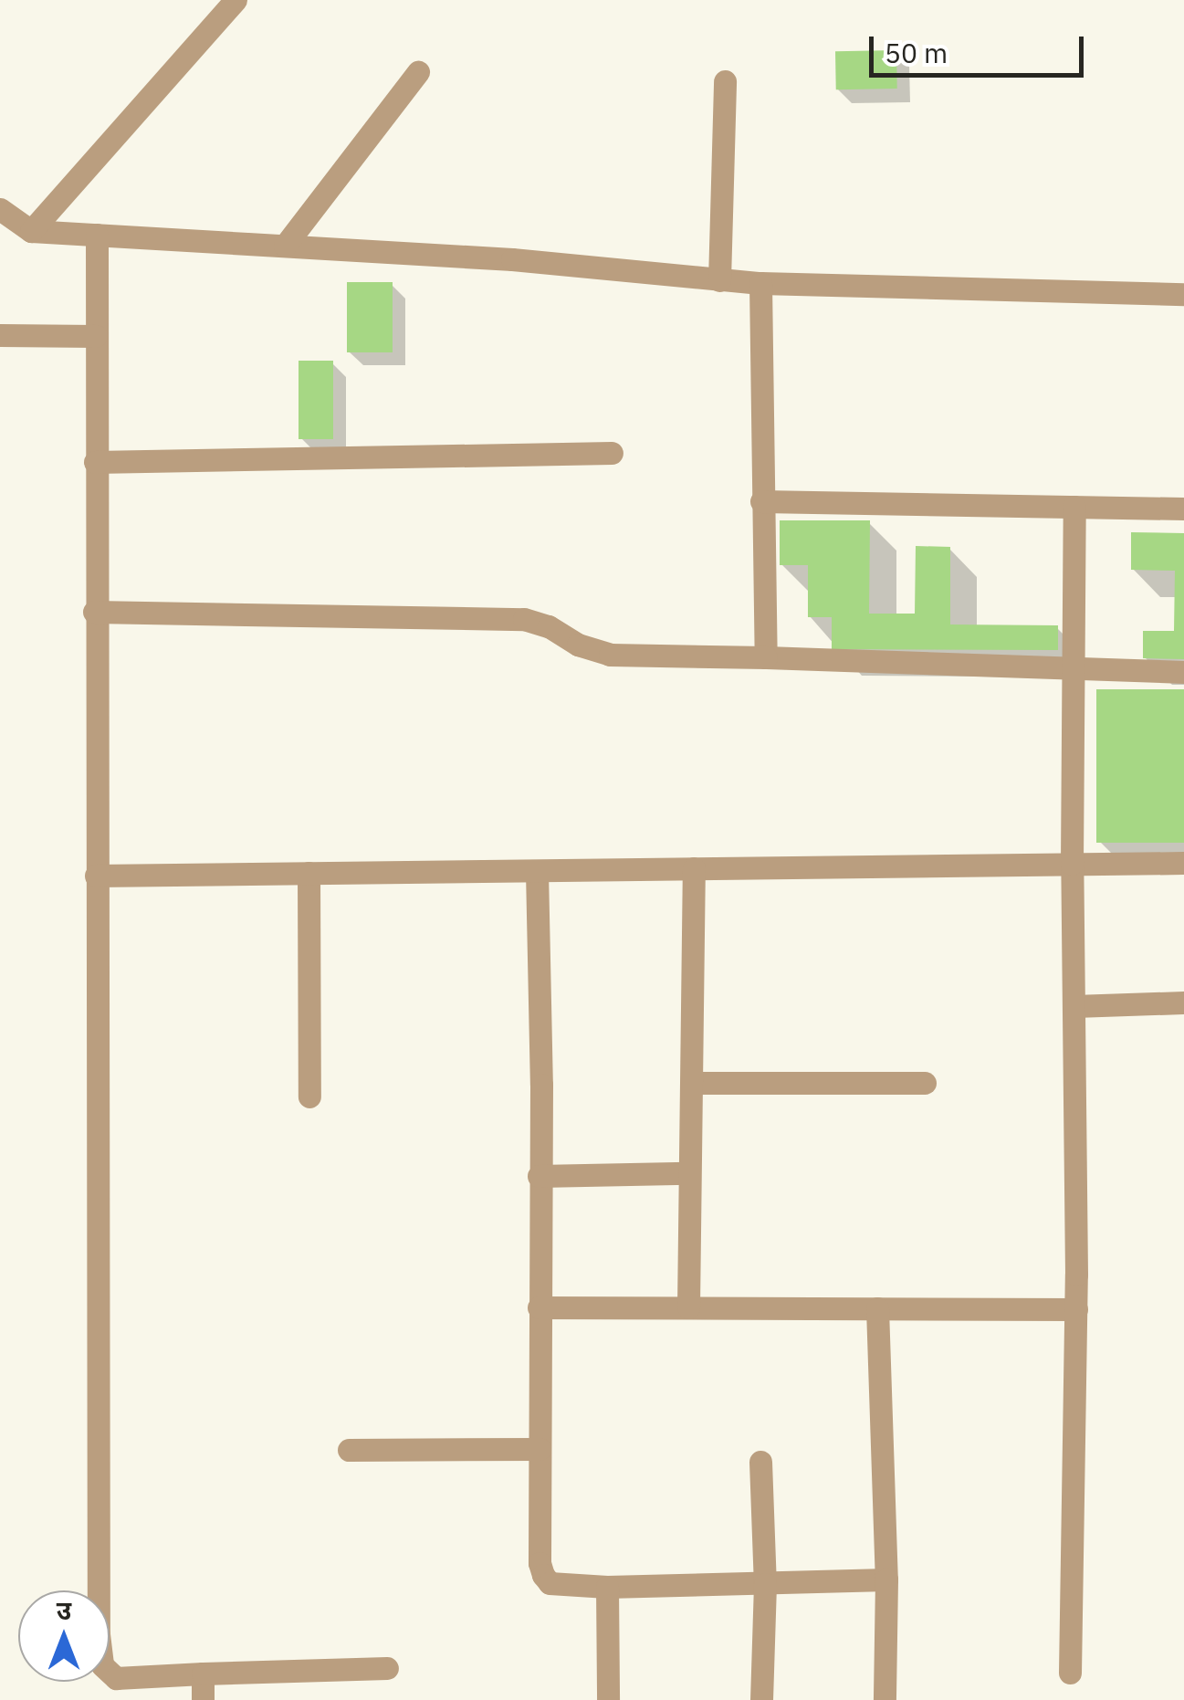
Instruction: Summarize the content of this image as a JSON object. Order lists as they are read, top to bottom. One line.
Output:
{"scale_bar":"50 m","north":"top"}
